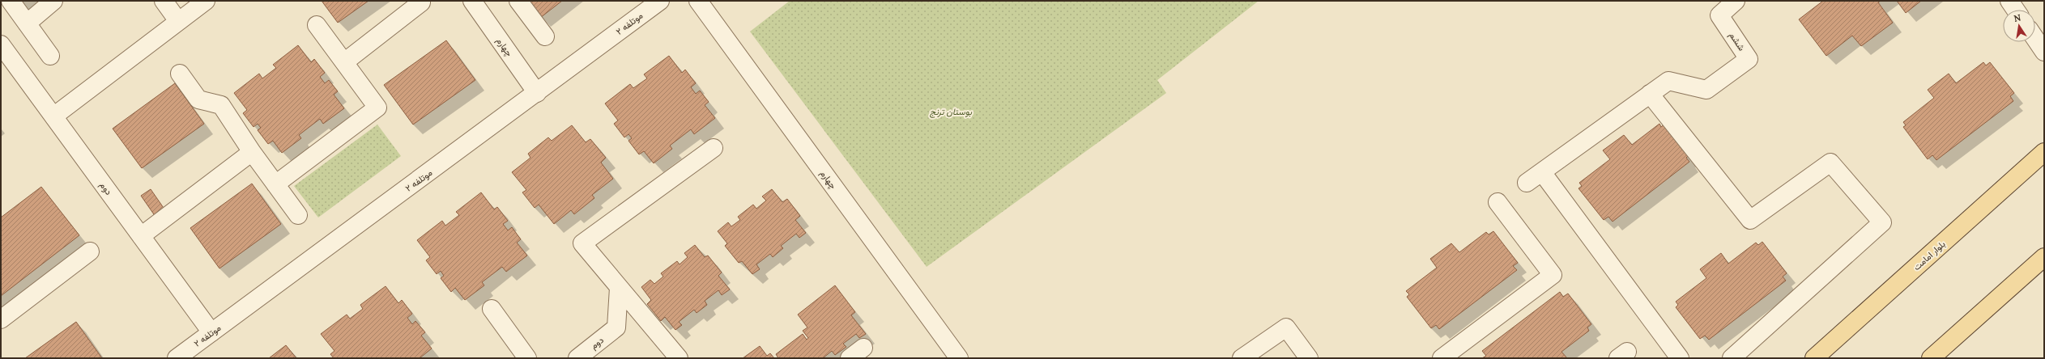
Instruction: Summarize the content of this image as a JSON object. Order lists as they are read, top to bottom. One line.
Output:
{"streets":{"main road":["بلوار امامت"],"street":["موتلفه ۲","ششم","چهارم","دوم"]},"crossings":[["موتلفه ۲","چهارم"],["موتلفه ۲","دوم"]],"parks":["بوستان ترنج"],"north":"top"}
